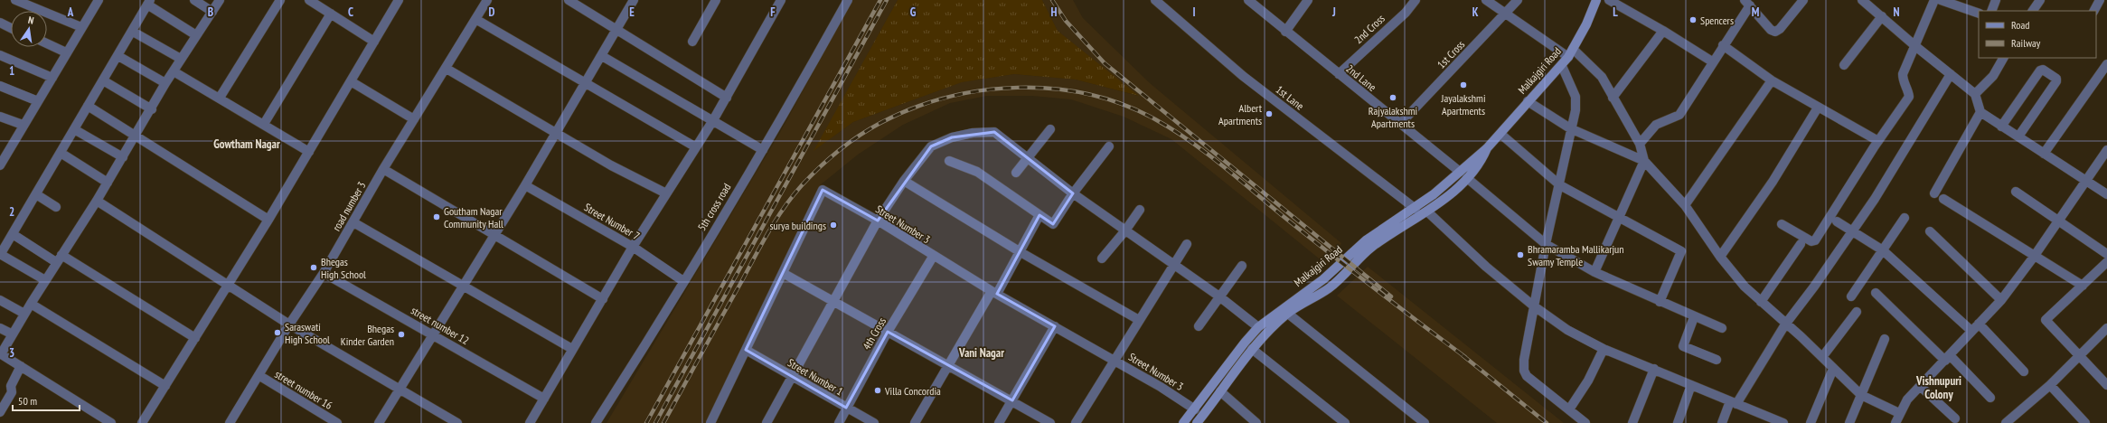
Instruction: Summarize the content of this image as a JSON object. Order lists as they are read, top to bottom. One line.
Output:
{"streets":{"main road":["Malkajgiri Road"],"street":["2nd Cross","1st Cross","2nd Lane","1st Lane","road number 3","5th cross road","Street Number 7","Street Number 3","street number 12","4th Cross","Street Number 1","street number 16"]},"crossings":[["2nd Cross","2nd Lane"],["1st Cross","2nd Lane"],["Malkajgiri Road","2nd Lane"],["Malkajgiri Road","1st Lane"],["Malkajgiri Road","Street Number 3"],["road number 3","street number 12"],["road number 3","street number 16"],["5th cross road","Street Number 7"],["Street Number 3","4th Cross"],["Street Number 3","Street Number 1"],["4th Cross","Street Number 1"]],"districts":["Gowtham Nagar","Vani Nagar","Vishnupuri Colony"],"places":["Spencers","Jayalakshmi Apartments","Rajyalakshmi Apartments","Albert Apartments","Goutham Nagar Community Hall","surya buildings","Bhramaramba Mallikarjun Swamy Temple","Bhegas High School","Saraswati High School","Bhegas Kinder Garden","Villa Concordia"],"legend":["Road","Railway"],"scale_bar":"50 m","north":"top","grid":{"columns":["A","B","C","D","E","F","G","H","I","J","K","L","M","N"],"rows":["1","2","3"]}}
